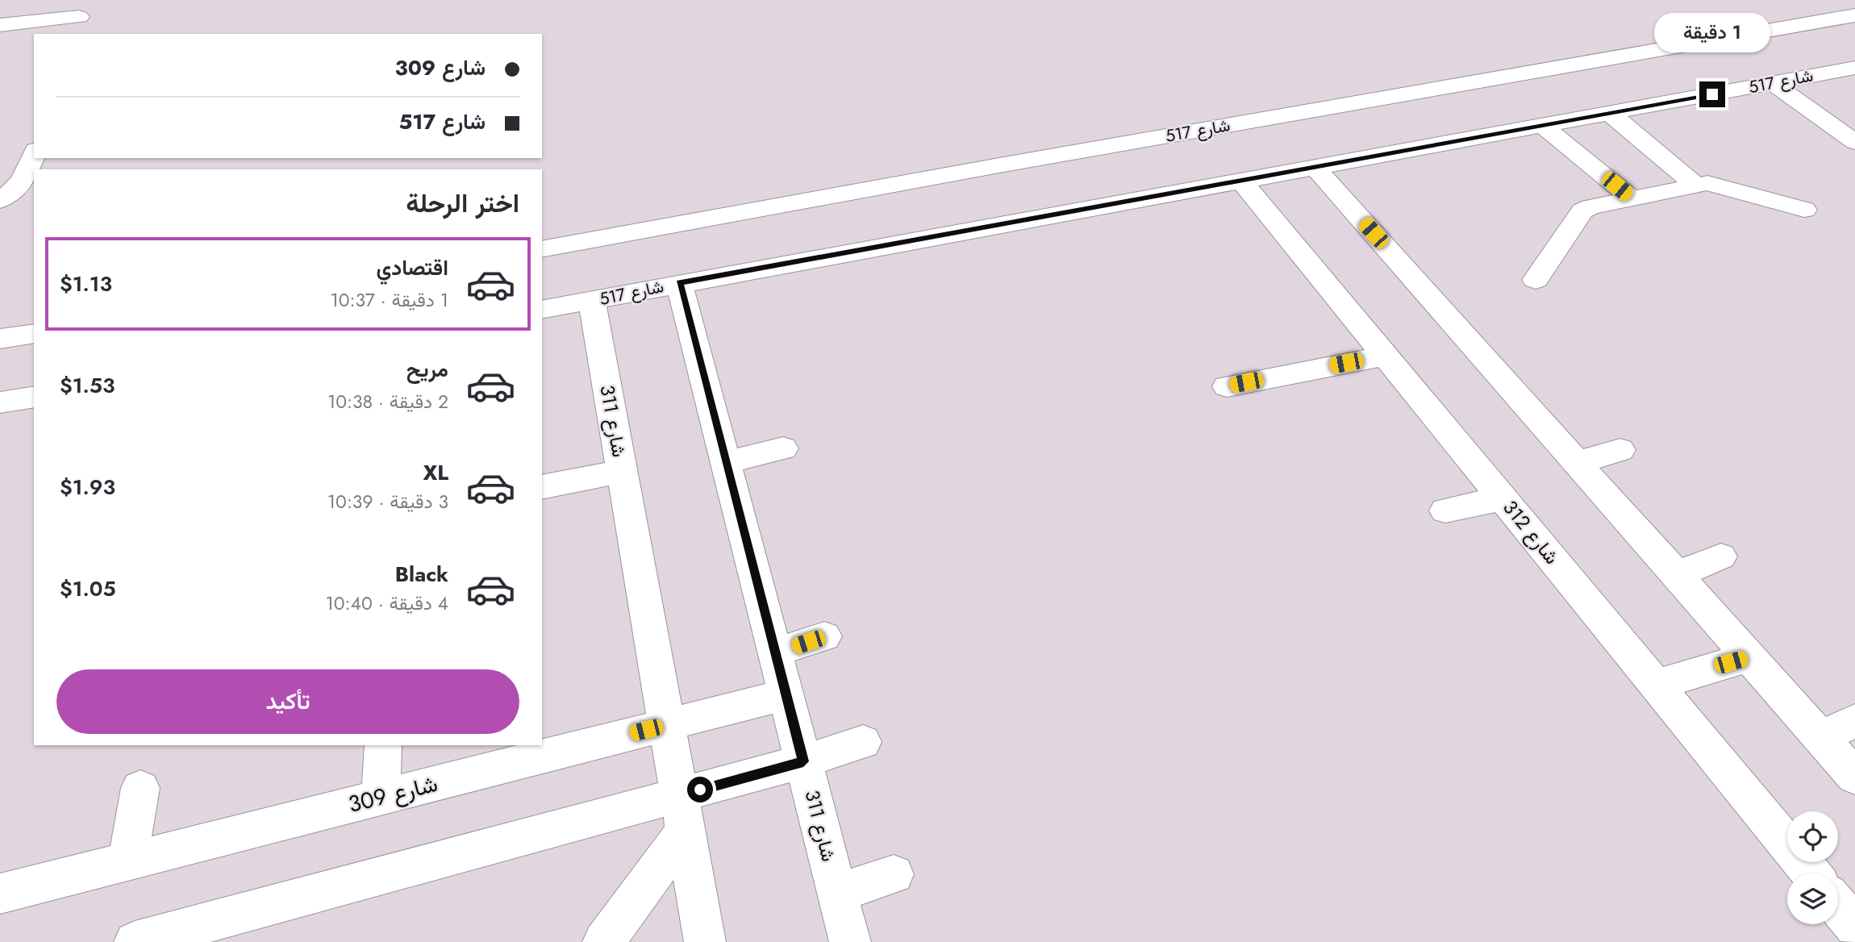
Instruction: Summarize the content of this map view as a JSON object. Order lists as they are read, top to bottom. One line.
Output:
{"streets":{"street":["شارع 517","شارع 311","شارع 312","شارع 309"]},"crossings":[["شارع 517","شارع 311"],["شارع 517","شارع 312"],["شارع 311","شارع 309"]],"page":{"bubble":"1 دقيقة","banner":["شارع 309","شارع 517"],"heading":"اختر الرحلة","list":[{"name":"اقتصادي","note":"1 دقيقة · 10:37","value":"$1.13"},{"name":"مريح","note":"2 دقيقة · 10:38","value":"$1.53"},{"name":"XL","note":"3 دقيقة · 10:39","value":"$1.93"},{"name":"Black","note":"4 دقيقة · 10:40","value":"$1.05"}],"buttons":"تأكيد"}}
